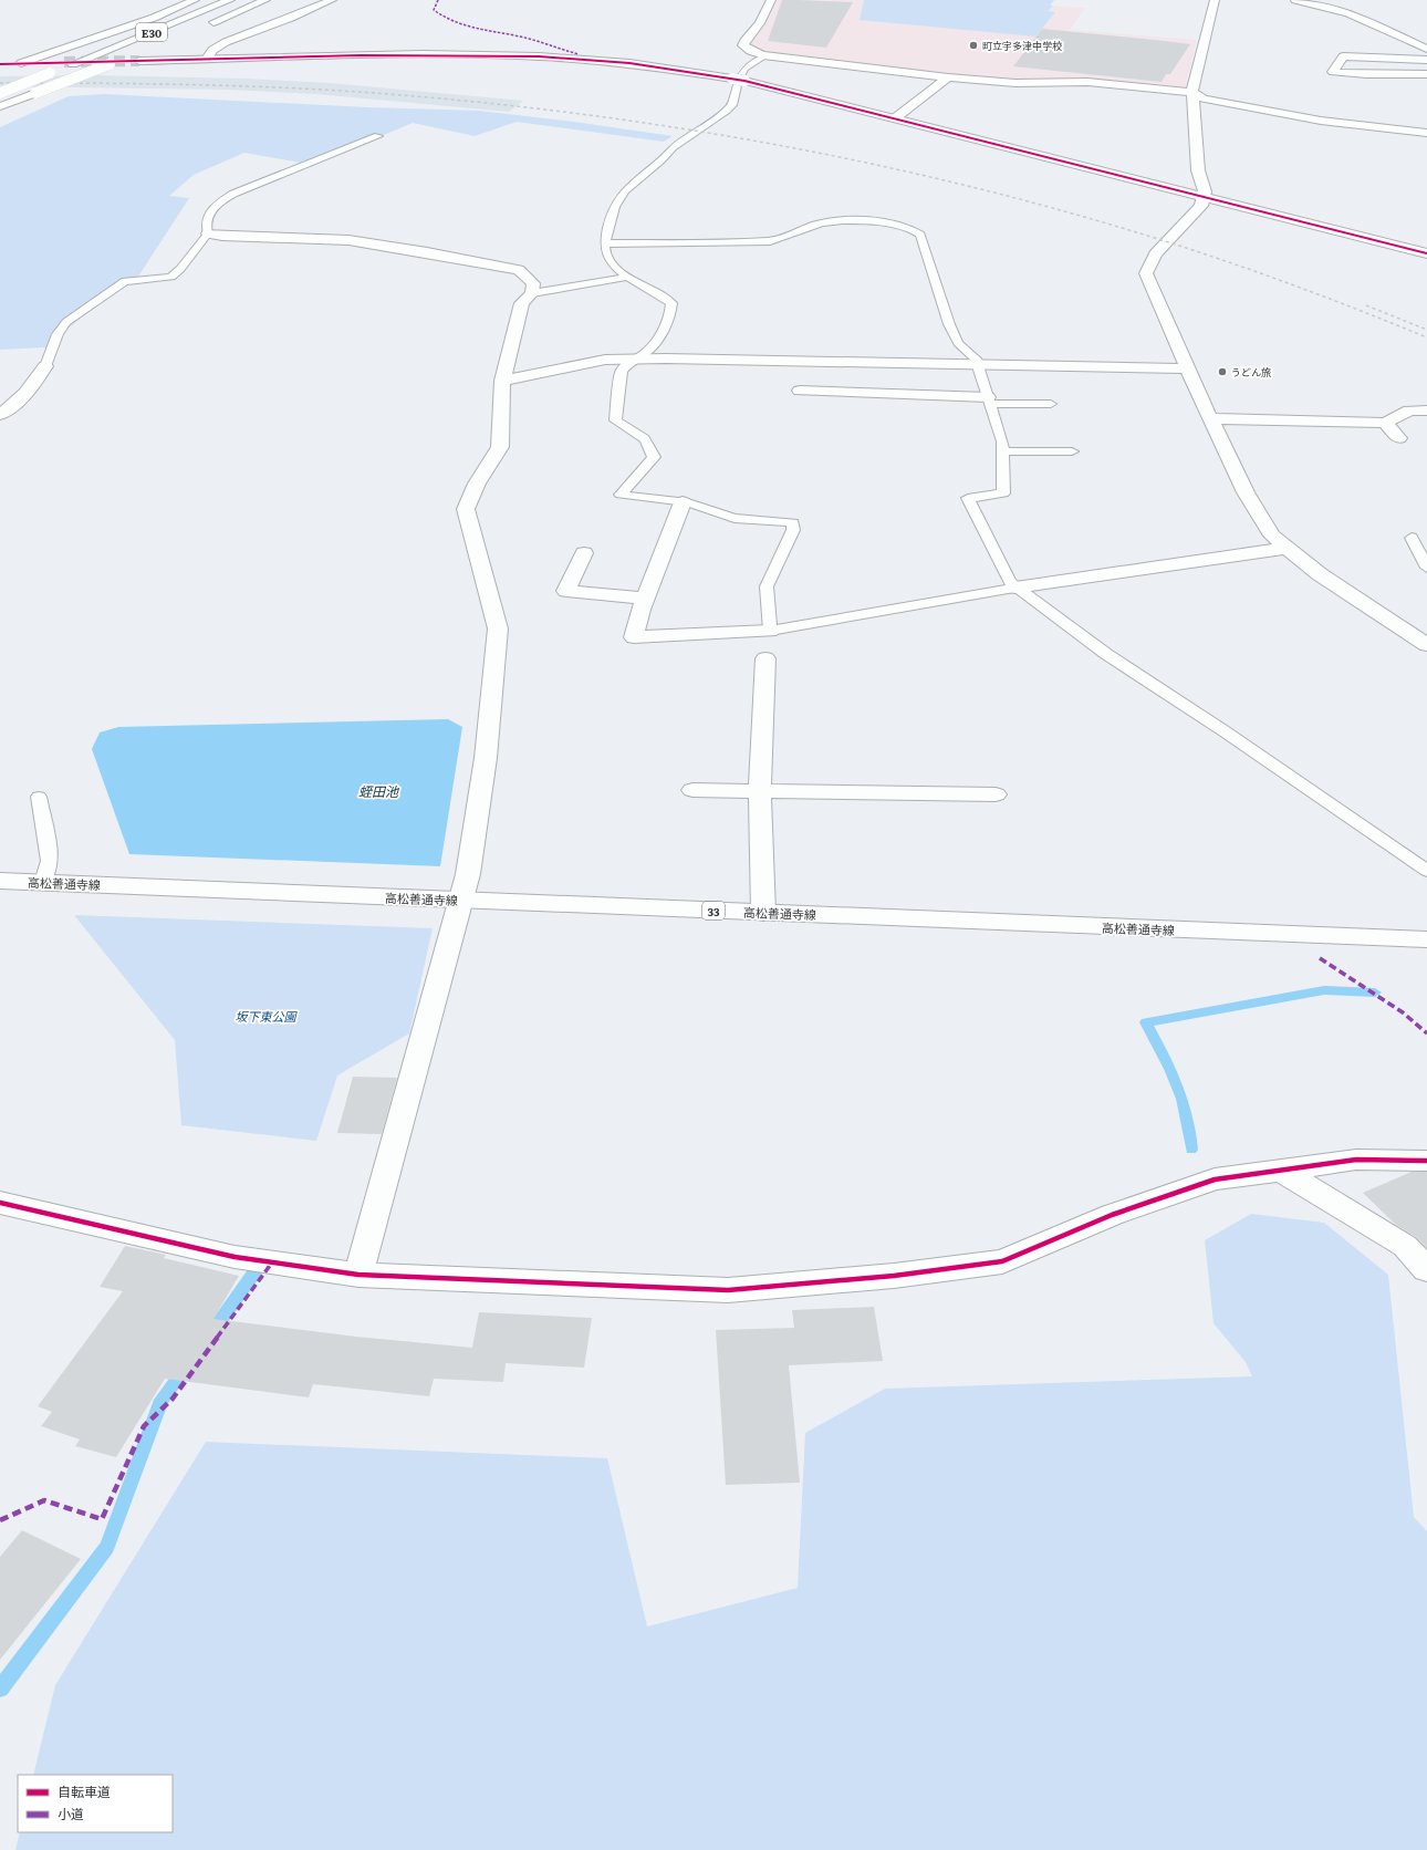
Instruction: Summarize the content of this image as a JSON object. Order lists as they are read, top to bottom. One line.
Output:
{"streets":{"main road":["E30","高松善通寺線","33"]},"water":["蛭田池"],"parks":["坂下東公園"],"places":["町立宇多津中学校","うどん旅"],"legend":["自転車道","小道"]}
